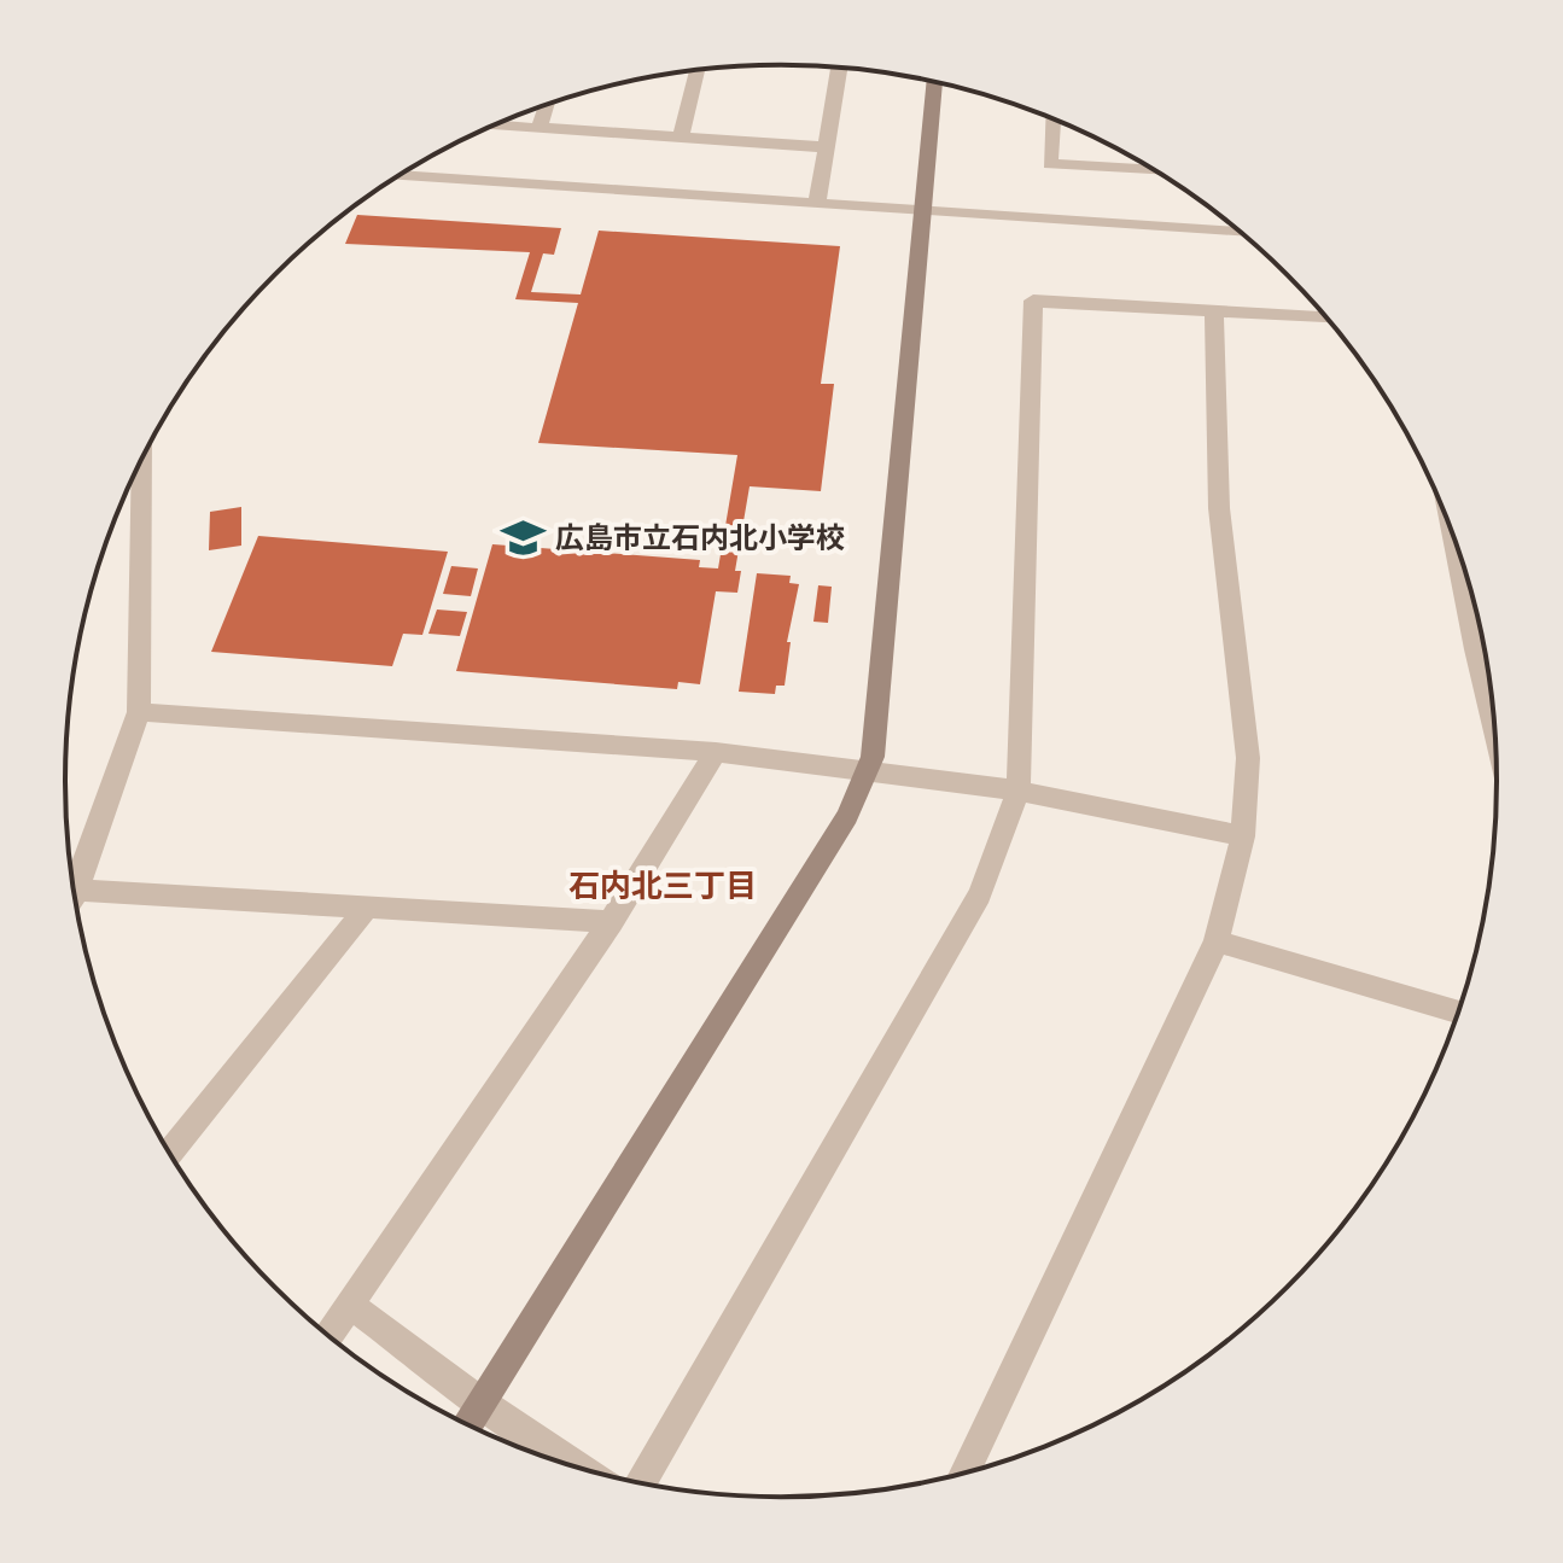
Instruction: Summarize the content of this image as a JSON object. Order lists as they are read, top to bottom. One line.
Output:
{"districts":["石内北三丁目"],"places":{"school or university":["広島市立石内北小学校"]}}
